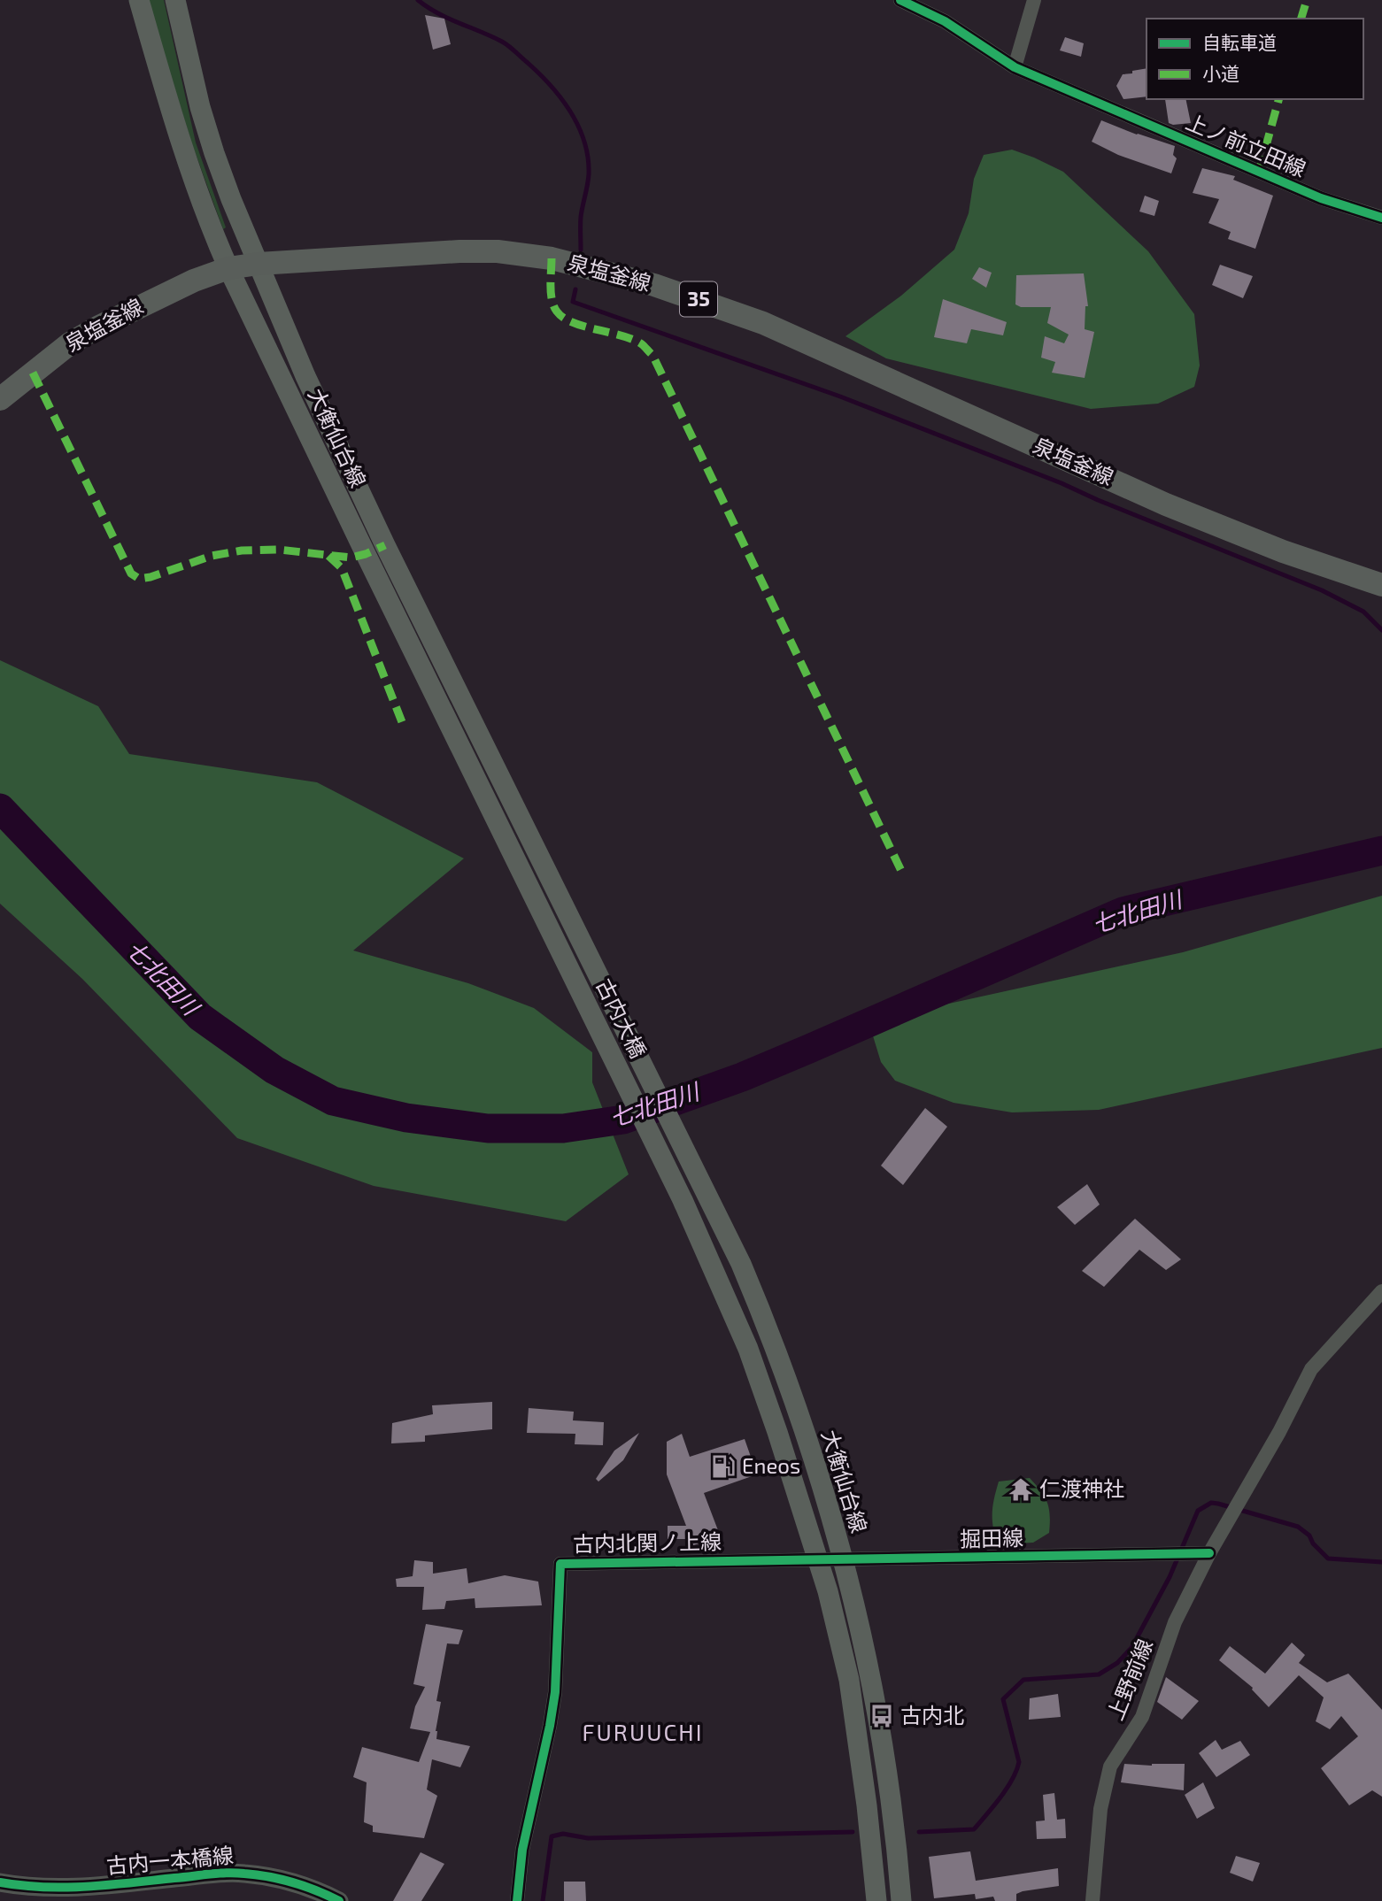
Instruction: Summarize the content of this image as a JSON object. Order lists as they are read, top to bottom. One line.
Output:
{"streets":{"main road":["泉塩釜線","35","大衡仙台線","古内大橋"],"street":["上ノ前立田線","掘田線","古内北関ノ上線","上野前線","古内一本橋線"]},"crossings":[["泉塩釜線","大衡仙台線"],["大衡仙台線","古内大橋"],["大衡仙台線","掘田線"],["掘田線","古内北関ノ上線"],["掘田線","上野前線"]],"districts":["FURUUCHI"],"water":["七北田川"],"places":{"fuel station":["Eneos"],"temple":["仁渡神社"],"bus stop":["古内北"]},"legend":["自転車道","小道"]}
